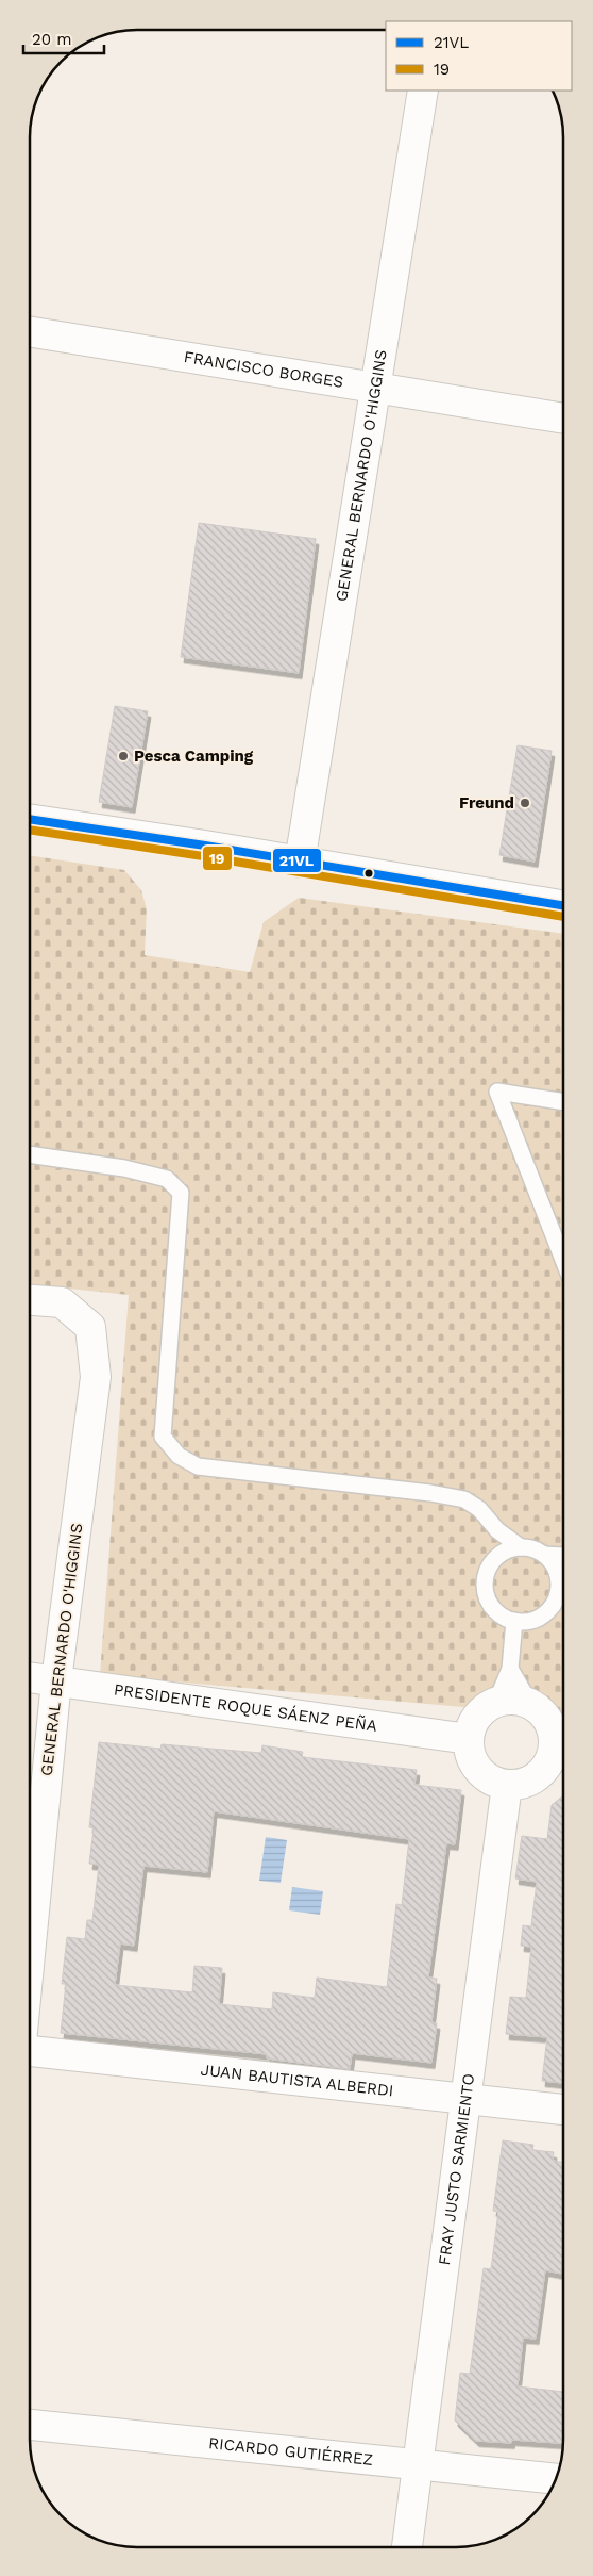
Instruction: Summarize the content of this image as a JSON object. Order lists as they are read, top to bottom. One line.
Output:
{"streets":{"street":["FRANCISCO BORGES","GENERAL BERNARDO O'HIGGINS","PRESIDENTE ROQUE SÁENZ PEÑA","JUAN BAUTISTA ALBERDI","FRAY JUSTO SARMIENTO","RICARDO GUTIÉRREZ"]},"crossings":[["FRANCISCO BORGES","GENERAL BERNARDO O'HIGGINS"],["GENERAL BERNARDO O'HIGGINS","PRESIDENTE ROQUE SÁENZ PEÑA"],["PRESIDENTE ROQUE SÁENZ PEÑA","FRAY JUSTO SARMIENTO"],["JUAN BAUTISTA ALBERDI","FRAY JUSTO SARMIENTO"],["FRAY JUSTO SARMIENTO","RICARDO GUTIÉRREZ"]],"places":["Pesca Camping","Freund"],"lines":["transit line 21VL","transit line 19"],"legend":["21VL","19"],"scale_bar":"20 m"}
